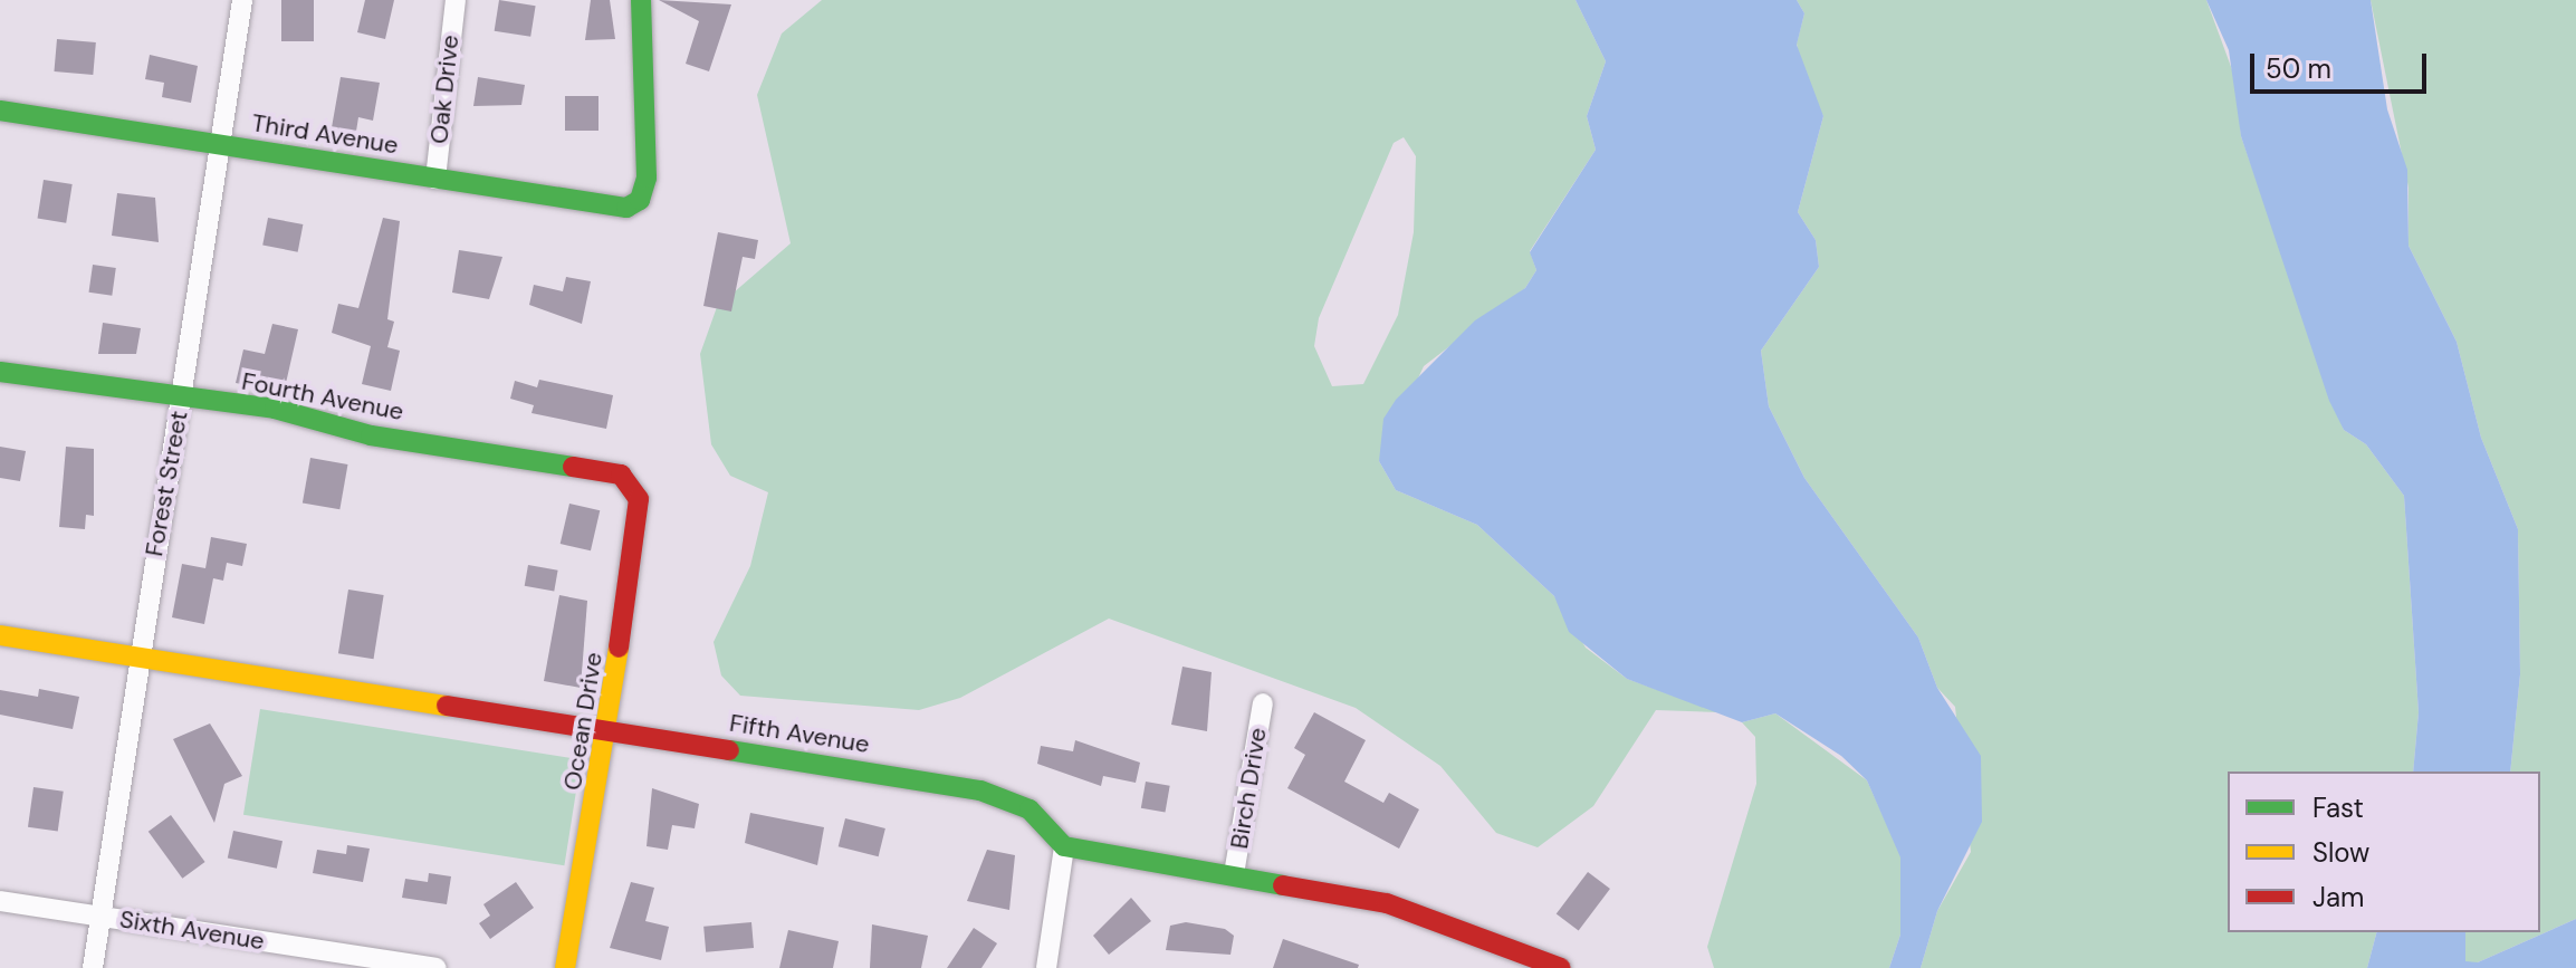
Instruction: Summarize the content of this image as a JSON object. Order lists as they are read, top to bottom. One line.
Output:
{"streets":{"street":["Oak Drive","Third Avenue","Fourth Avenue","Forest Street","Ocean Drive","Fifth Avenue","Birch Drive","Sixth Avenue"]},"crossings":[["Oak Drive","Third Avenue"],["Third Avenue","Forest Street"],["Fourth Avenue","Forest Street"],["Fourth Avenue","Ocean Drive"],["Forest Street","Fifth Avenue"],["Forest Street","Sixth Avenue"],["Ocean Drive","Fifth Avenue"]],"legend":["Fast","Slow","Jam"],"scale_bar":"50 m"}
